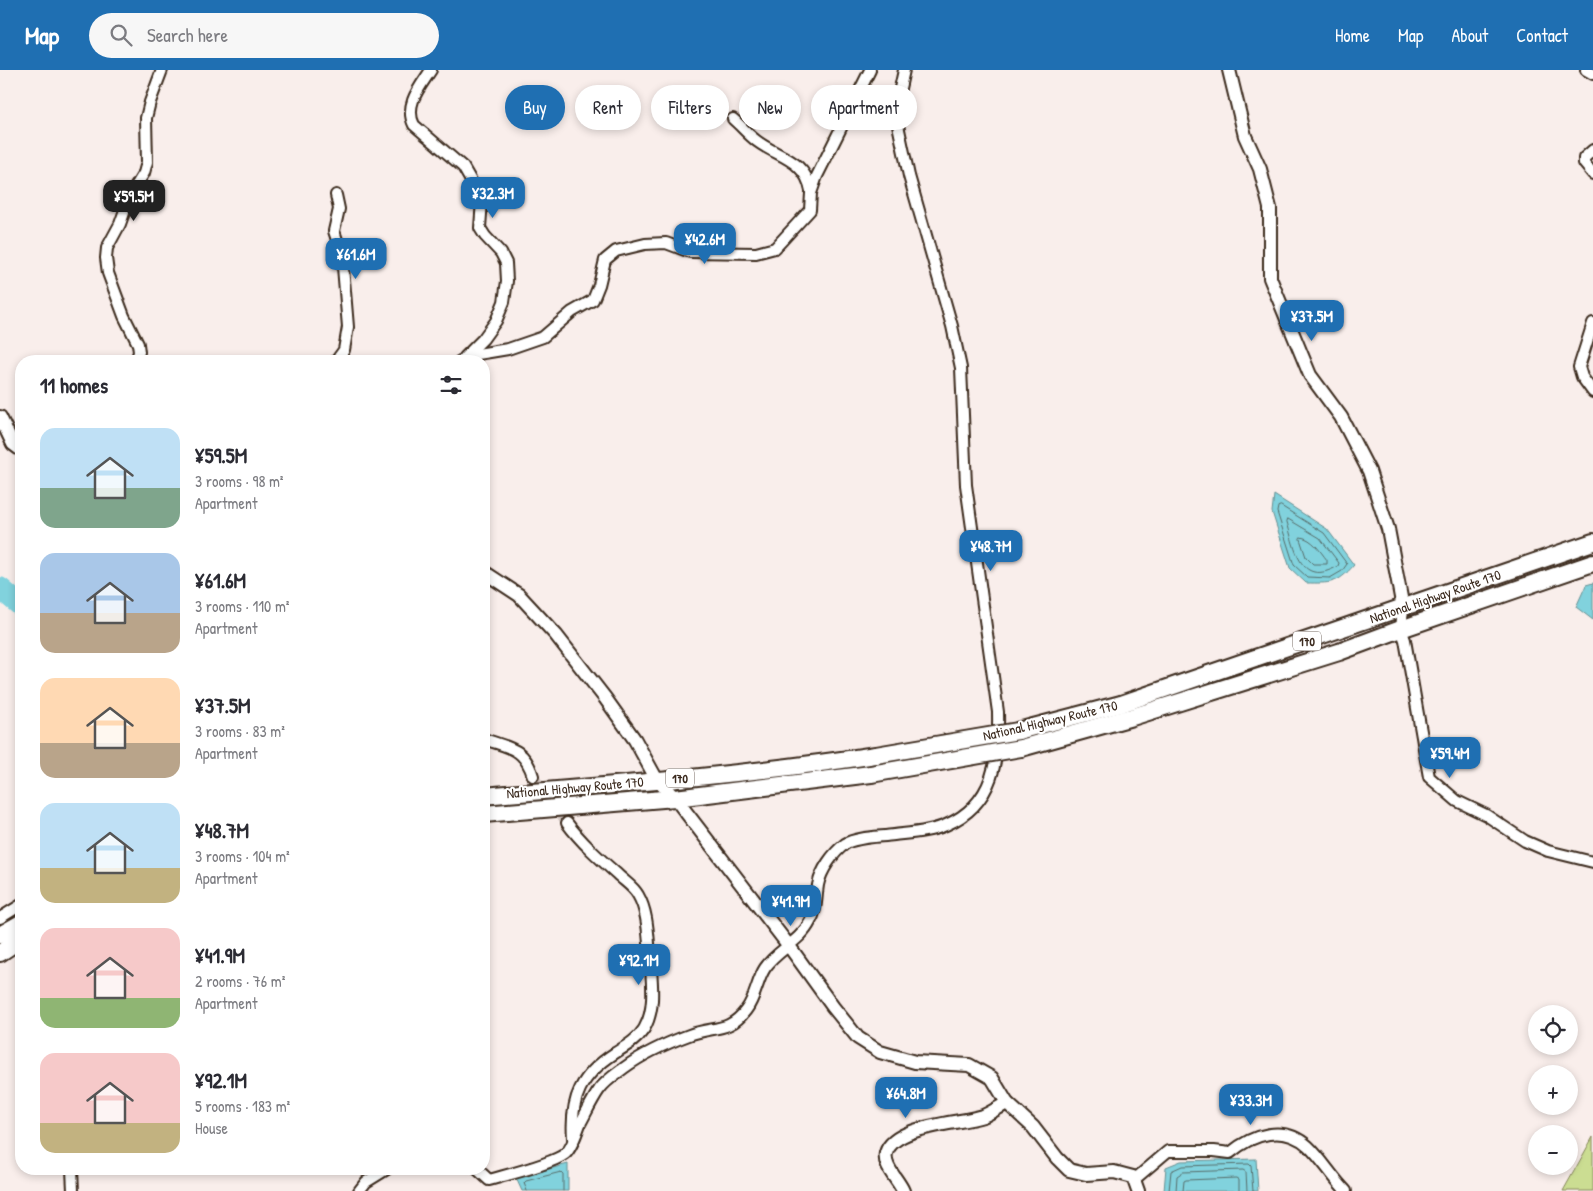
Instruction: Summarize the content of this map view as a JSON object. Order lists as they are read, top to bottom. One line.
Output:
{"streets":{"highway":["National Highway Route 170","170"]},"page":{"header":"Map","search":"Search here","nav":["Home","Map","About","Contact"],"chip":["Buy","Rent","Filters","New","Apartment"],"price":["¥32.3M","¥59.5M","¥42.6M","¥61.6M","¥37.5M","¥48.7M","¥59.4M","¥41.9M","¥92.1M","¥64.8M","¥33.3M"],"heading":"11 homes","list":[{"name":"¥59.5M","note":"3 rooms · 98 m² · Apartment"},{"name":"¥61.6M","note":"3 rooms · 110 m² · Apartment"},{"name":"¥37.5M","note":"3 rooms · 83 m² · Apartment"},{"name":"¥48.7M","note":"3 rooms · 104 m² · Apartment"},{"name":"¥41.9M","note":"2 rooms · 76 m² · Apartment"},{"name":"¥92.1M","note":"5 rooms · 183 m² · House"}],"map_buttons":["+","−"]}}
